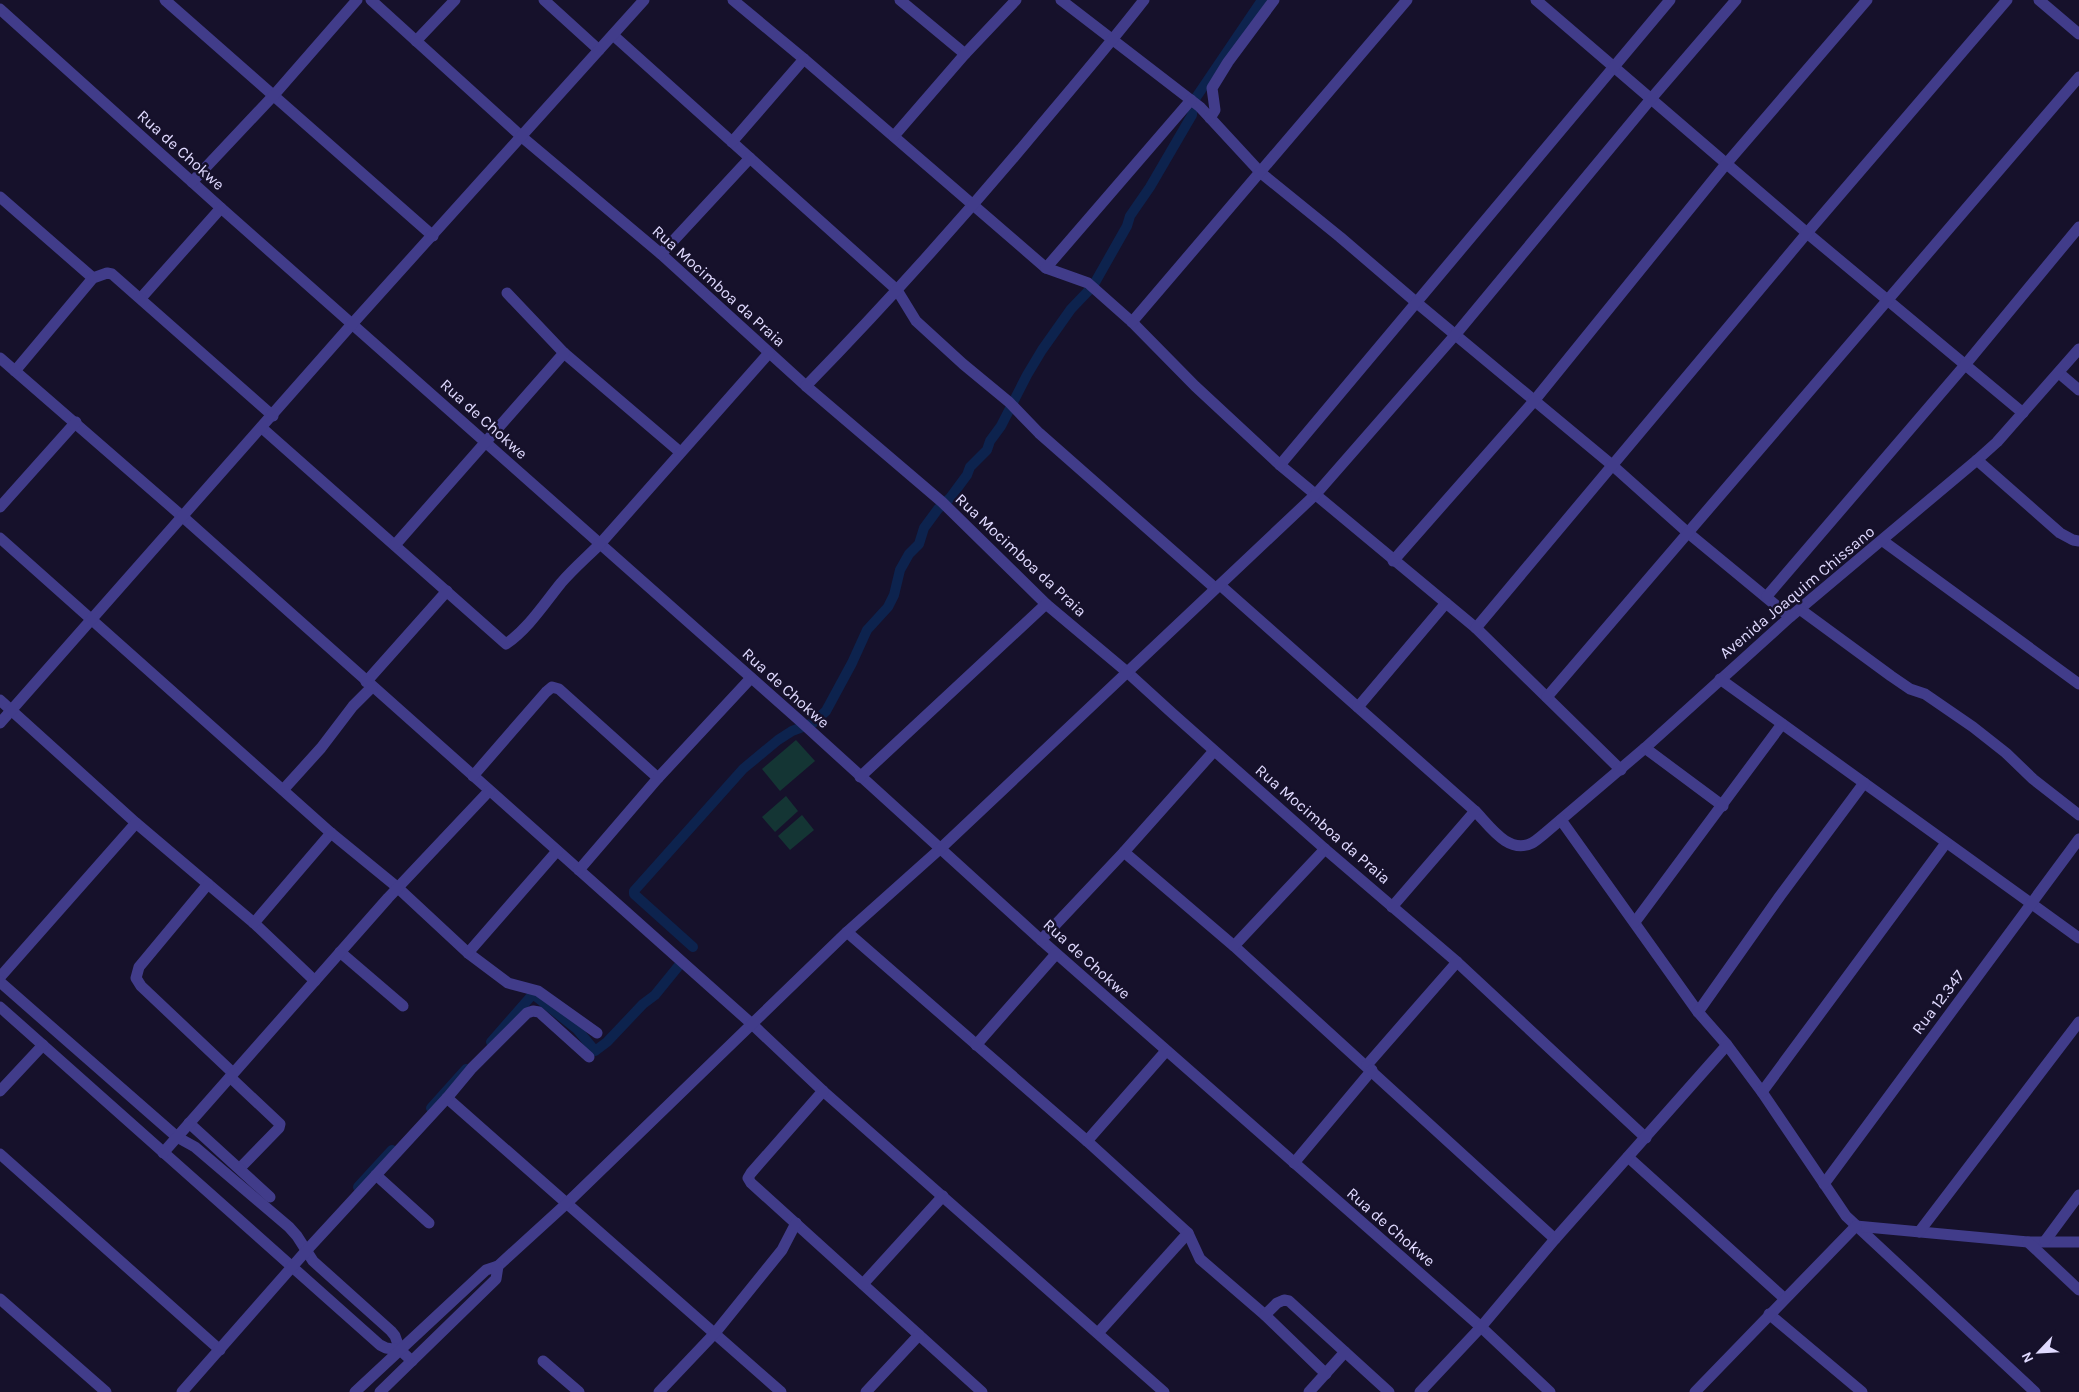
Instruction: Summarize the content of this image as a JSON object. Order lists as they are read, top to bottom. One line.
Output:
{"streets":{"street":["Rua de Chokwe","Rua Mocimboa da Praia","Avenida Joaquim Chissano","Rua 12.347"]},"north":"bottom left"}
